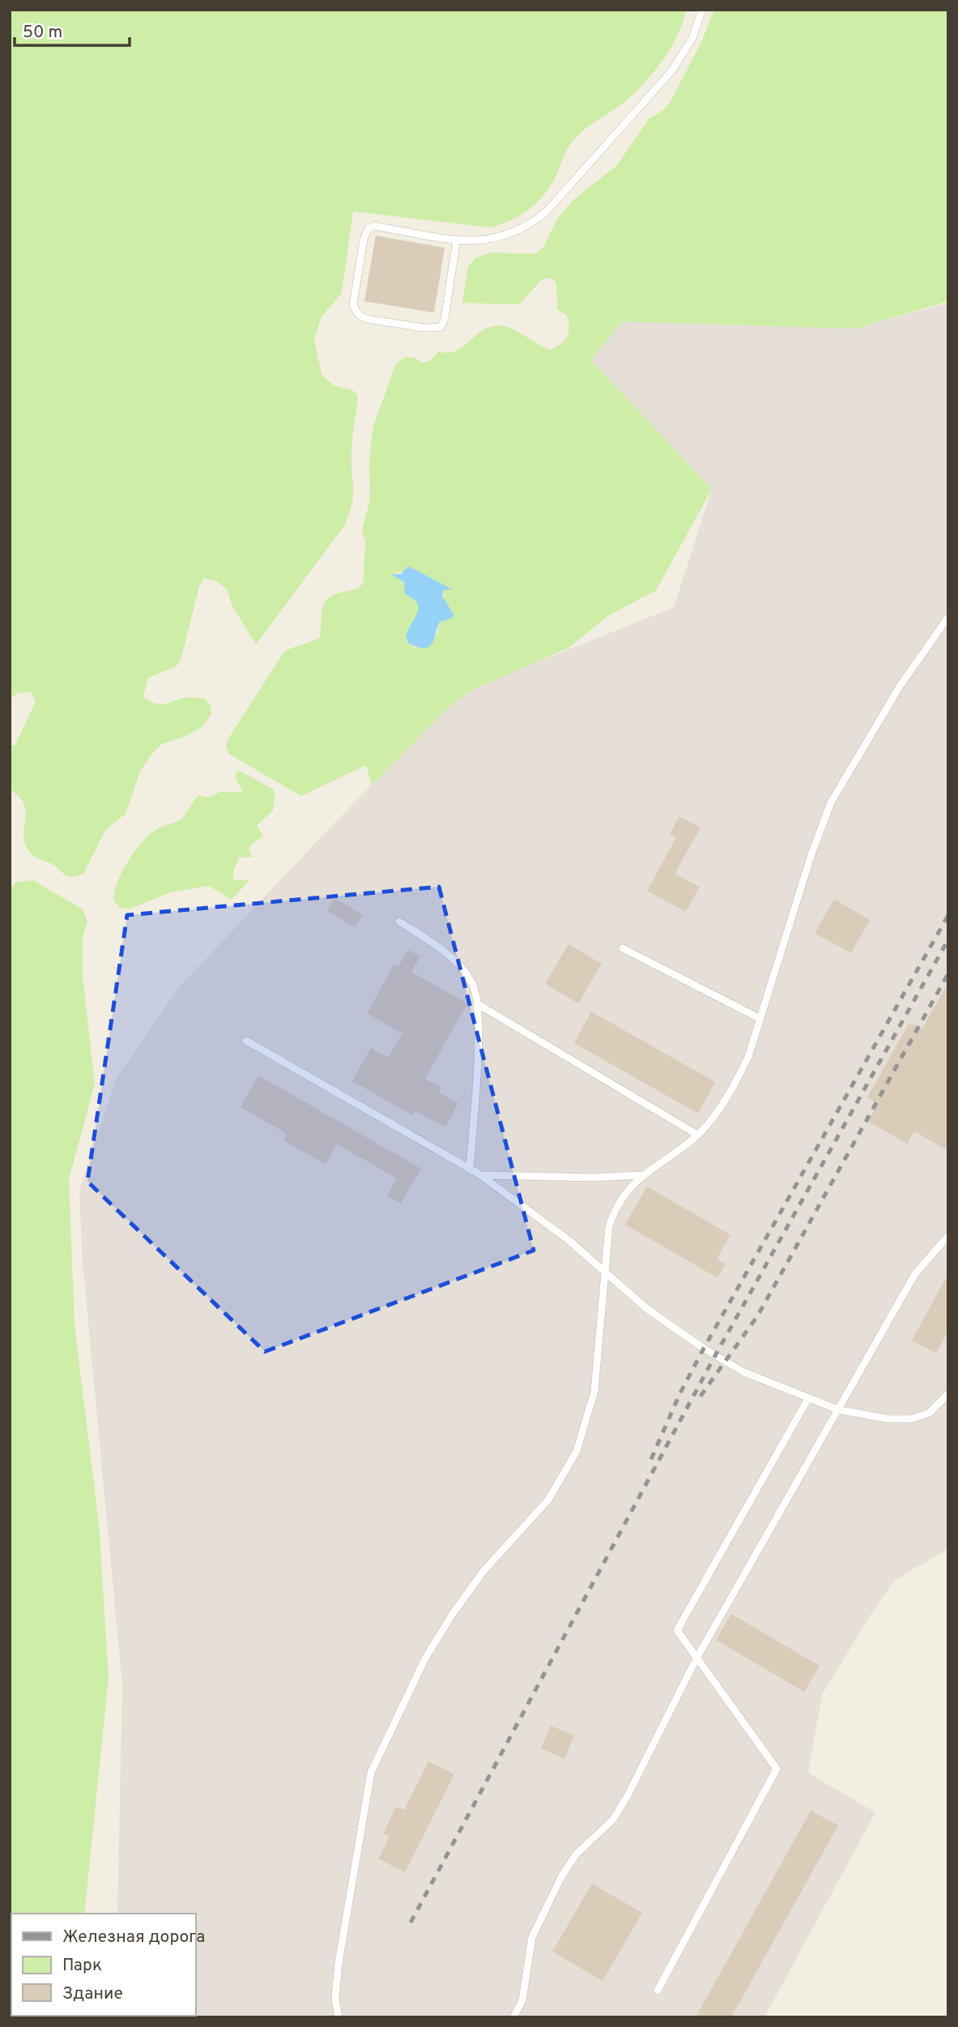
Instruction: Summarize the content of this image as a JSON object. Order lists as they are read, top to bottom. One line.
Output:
{"legend":["Железная дорога","Парк","Здание"],"scale_bar":"50 m"}
